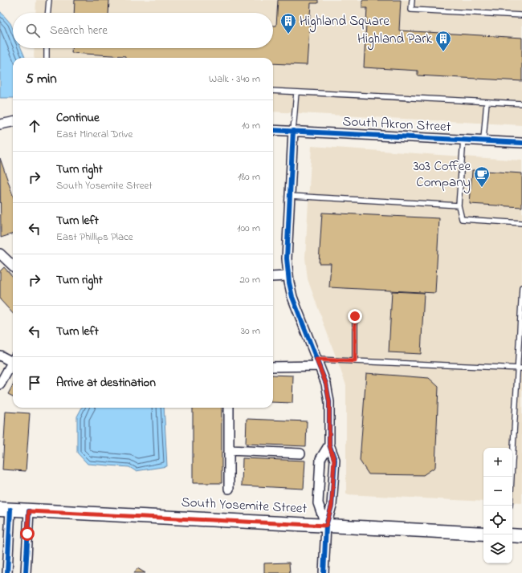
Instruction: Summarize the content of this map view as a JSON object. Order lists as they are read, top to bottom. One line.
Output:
{"streets":{"main road":["South Yosemite Street"],"street":["South Akron Street"]},"places":{"building":["Highland Square","Highland Park"],"cafe":["303 Coffee Company"]},"page":{"search":"Search here","heading":["5 min","Walk · 340 m"],"list":[["Continue","East Mineral Drive","10 m"],["Turn right","South Yosemite Street","180 m"],["Turn left","East Phillips Place","100 m"],["Turn right","20 m"],["Turn left","30 m"],"Arrive at destination"],"map_buttons":["+","−"]}}
